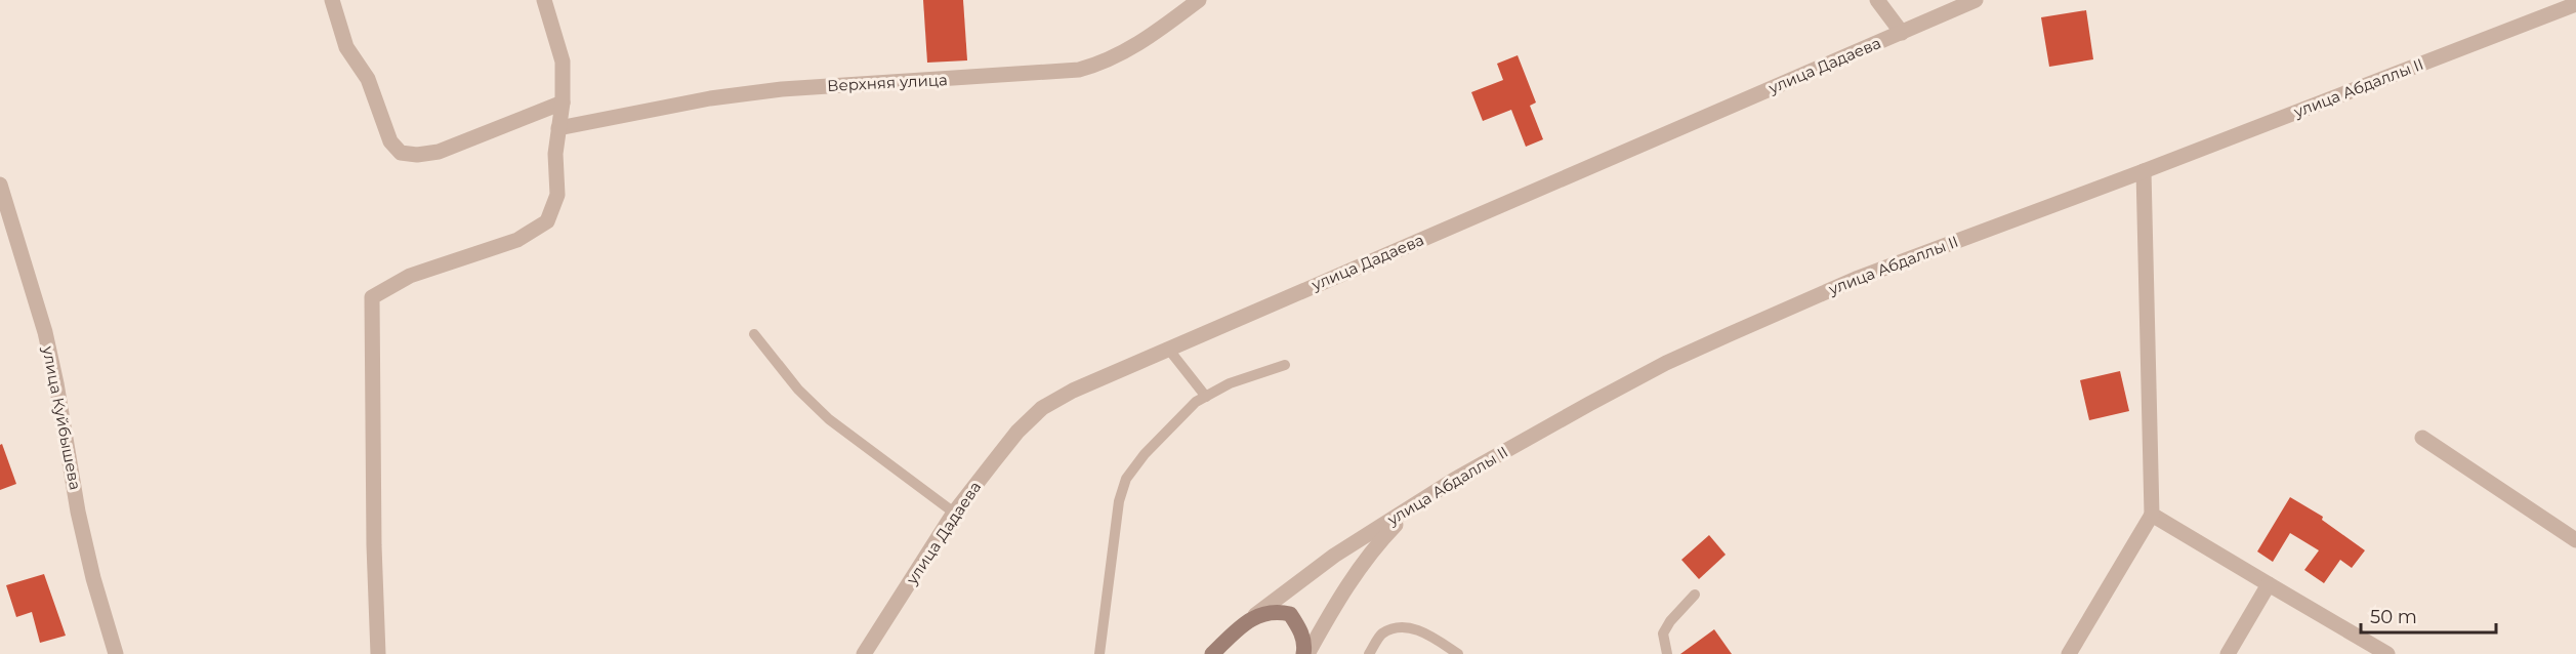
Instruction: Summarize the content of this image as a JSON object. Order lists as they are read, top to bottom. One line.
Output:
{"streets":{"street":["улица Дадаева","Верхняя улица","улица Абдаллы II","улица Куйбышева"]},"scale_bar":"50 m"}
